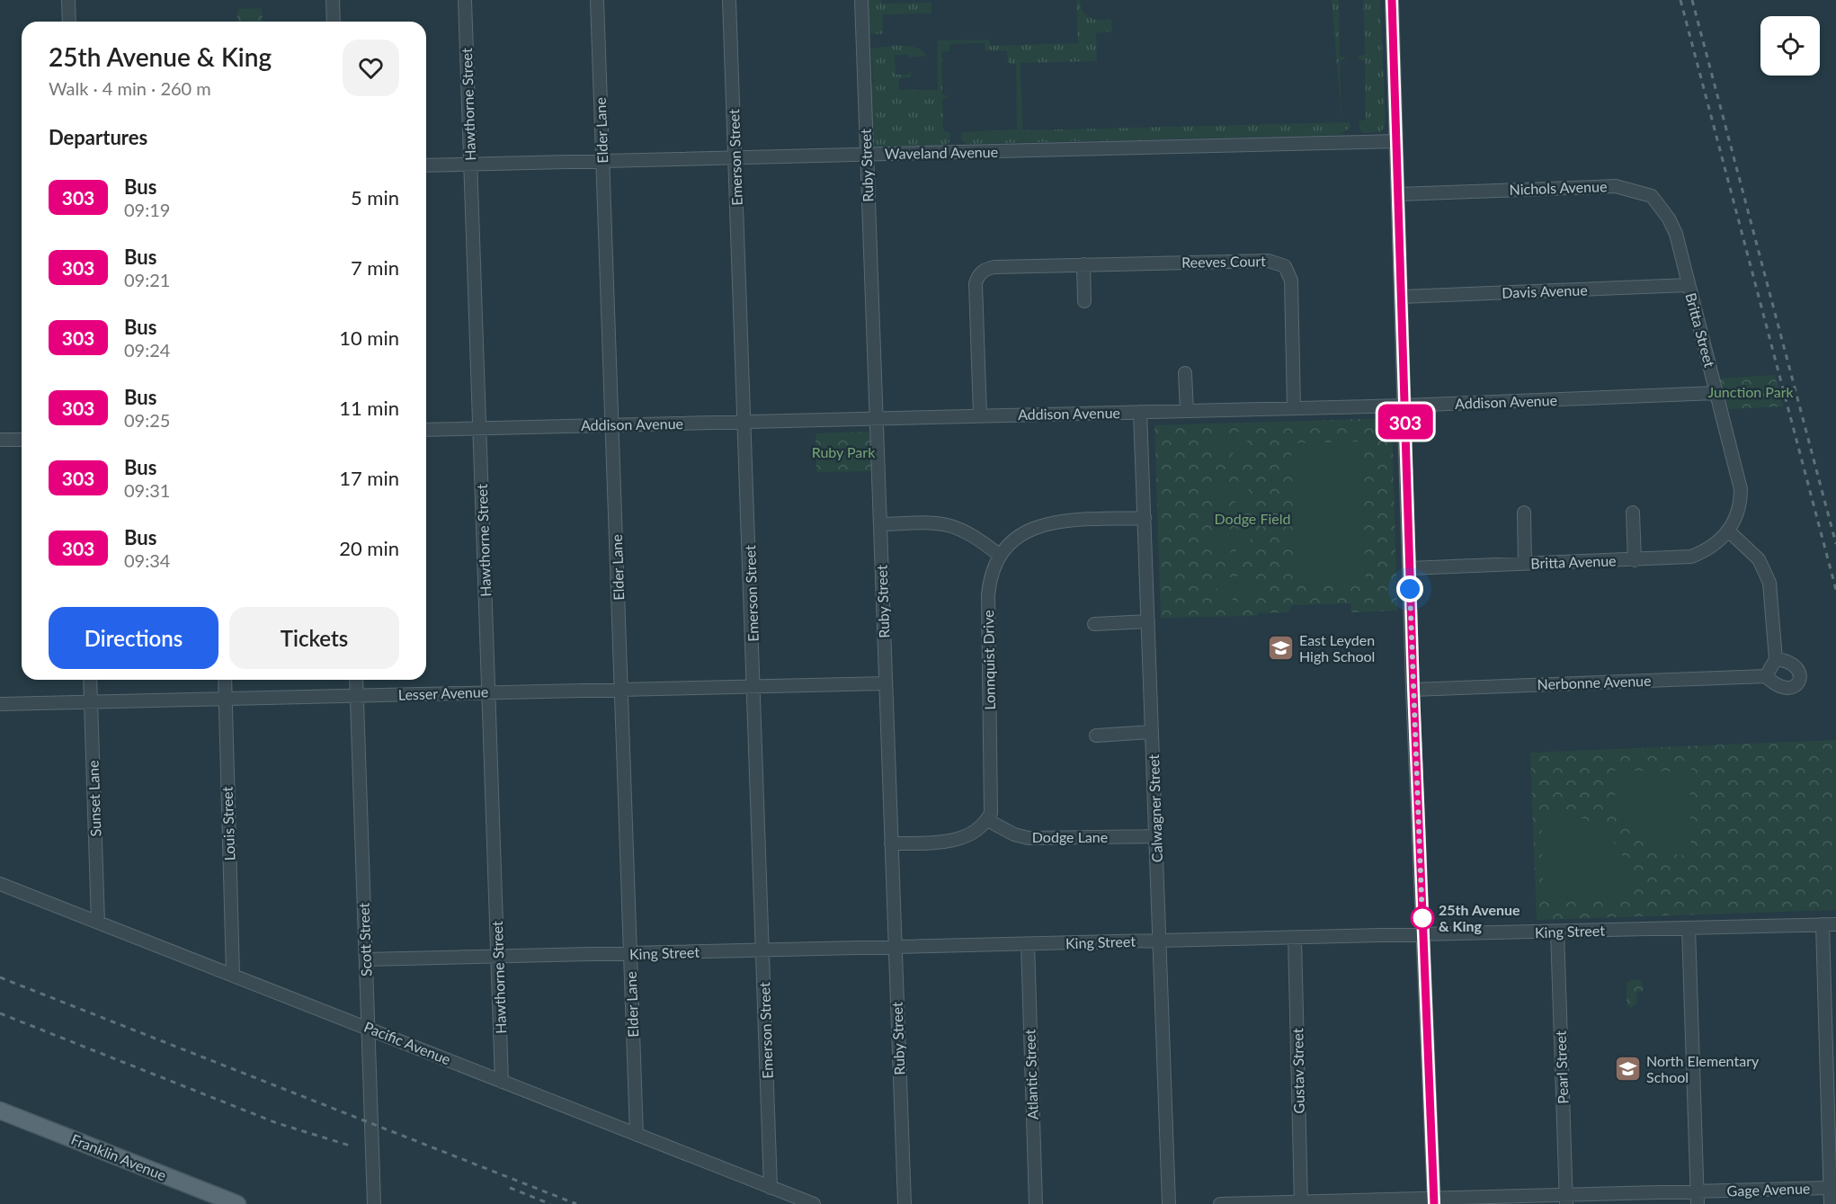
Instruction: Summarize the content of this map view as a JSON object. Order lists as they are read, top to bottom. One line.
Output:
{"streets":{"main road":["Franklin Avenue"],"street":["Hawthorne Street","Elder Lane","Waveland Avenue","Emerson Street","Ruby Street","Nichols Avenue","Reeves Court","Davis Avenue","Britta Street","Addison Avenue","Britta Avenue","Lonnquist Drive","Nerbonne Avenue","Lesser Avenue","Sunset Lane","Calwagner Street","Louis Street","Dodge Lane","King Street","Scott Street","Pacific Avenue","Pearl Street","Gustav Street","Atlantic Street","Gage Avenue"]},"crossings":[["Hawthorne Street","Waveland Avenue"],["Hawthorne Street","Addison Avenue"],["Hawthorne Street","Lesser Avenue"],["Hawthorne Street","King Street"],["Hawthorne Street","Pacific Avenue"],["Elder Lane","Waveland Avenue"],["Elder Lane","Addison Avenue"],["Elder Lane","Lesser Avenue"],["Elder Lane","King Street"],["Elder Lane","Pacific Avenue"],["Waveland Avenue","Emerson Street"],["Waveland Avenue","Ruby Street"],["Emerson Street","Addison Avenue"],["Emerson Street","Lesser Avenue"],["Emerson Street","King Street"],["Emerson Street","Pacific Avenue"],["Ruby Street","Addison Avenue"],["Ruby Street","Lesser Avenue"],["Ruby Street","King Street"],["Nichols Avenue","Davis Avenue"],["Nichols Avenue","Britta Street"],["Reeves Court","Addison Avenue"],["Davis Avenue","Britta Street"],["Britta Street","Addison Avenue"],["Britta Street","Britta Avenue"],["Britta Street","Nerbonne Avenue"],["Addison Avenue","Calwagner Street"],["Britta Avenue","Nerbonne Avenue"],["Lonnquist Drive","Calwagner Street"],["Lonnquist Drive","Dodge Lane"],["Lesser Avenue","Sunset Lane"],["Lesser Avenue","Louis Street"],["Lesser Avenue","Scott Street"],["Sunset Lane","Pacific Avenue"],["Calwagner Street","Dodge Lane"],["Calwagner Street","King Street"],["Louis Street","Pacific Avenue"],["King Street","Scott Street"],["King Street","Pearl Street"],["King Street","Gustav Street"],["King Street","Atlantic Street"],["Scott Street","Pacific Avenue"],["Pearl Street","Gage Avenue"],["Gustav Street","Gage Avenue"]],"parks":["Junction Park","Ruby Park","Dodge Field"],"places":{"school or university":["East Leyden High School","North Elementary School"],"other":["25th Avenue & King"]},"lines":["bus line 303"],"page":{"on_map":"303","heading":[["25th Avenue & King","Walk · 4 min · 260 m"],"Departures"],"list":[{"mark":"303","name":"Bus","note":"09:19","value":"5 min"},{"mark":"303","name":"Bus","note":"09:21","value":"7 min"},{"mark":"303","name":"Bus","note":"09:24","value":"10 min"},{"mark":"303","name":"Bus","note":"09:25","value":"11 min"},{"mark":"303","name":"Bus","note":"09:31","value":"17 min"},{"mark":"303","name":"Bus","note":"09:34","value":"20 min"}],"buttons":["Directions","Tickets"]}}
